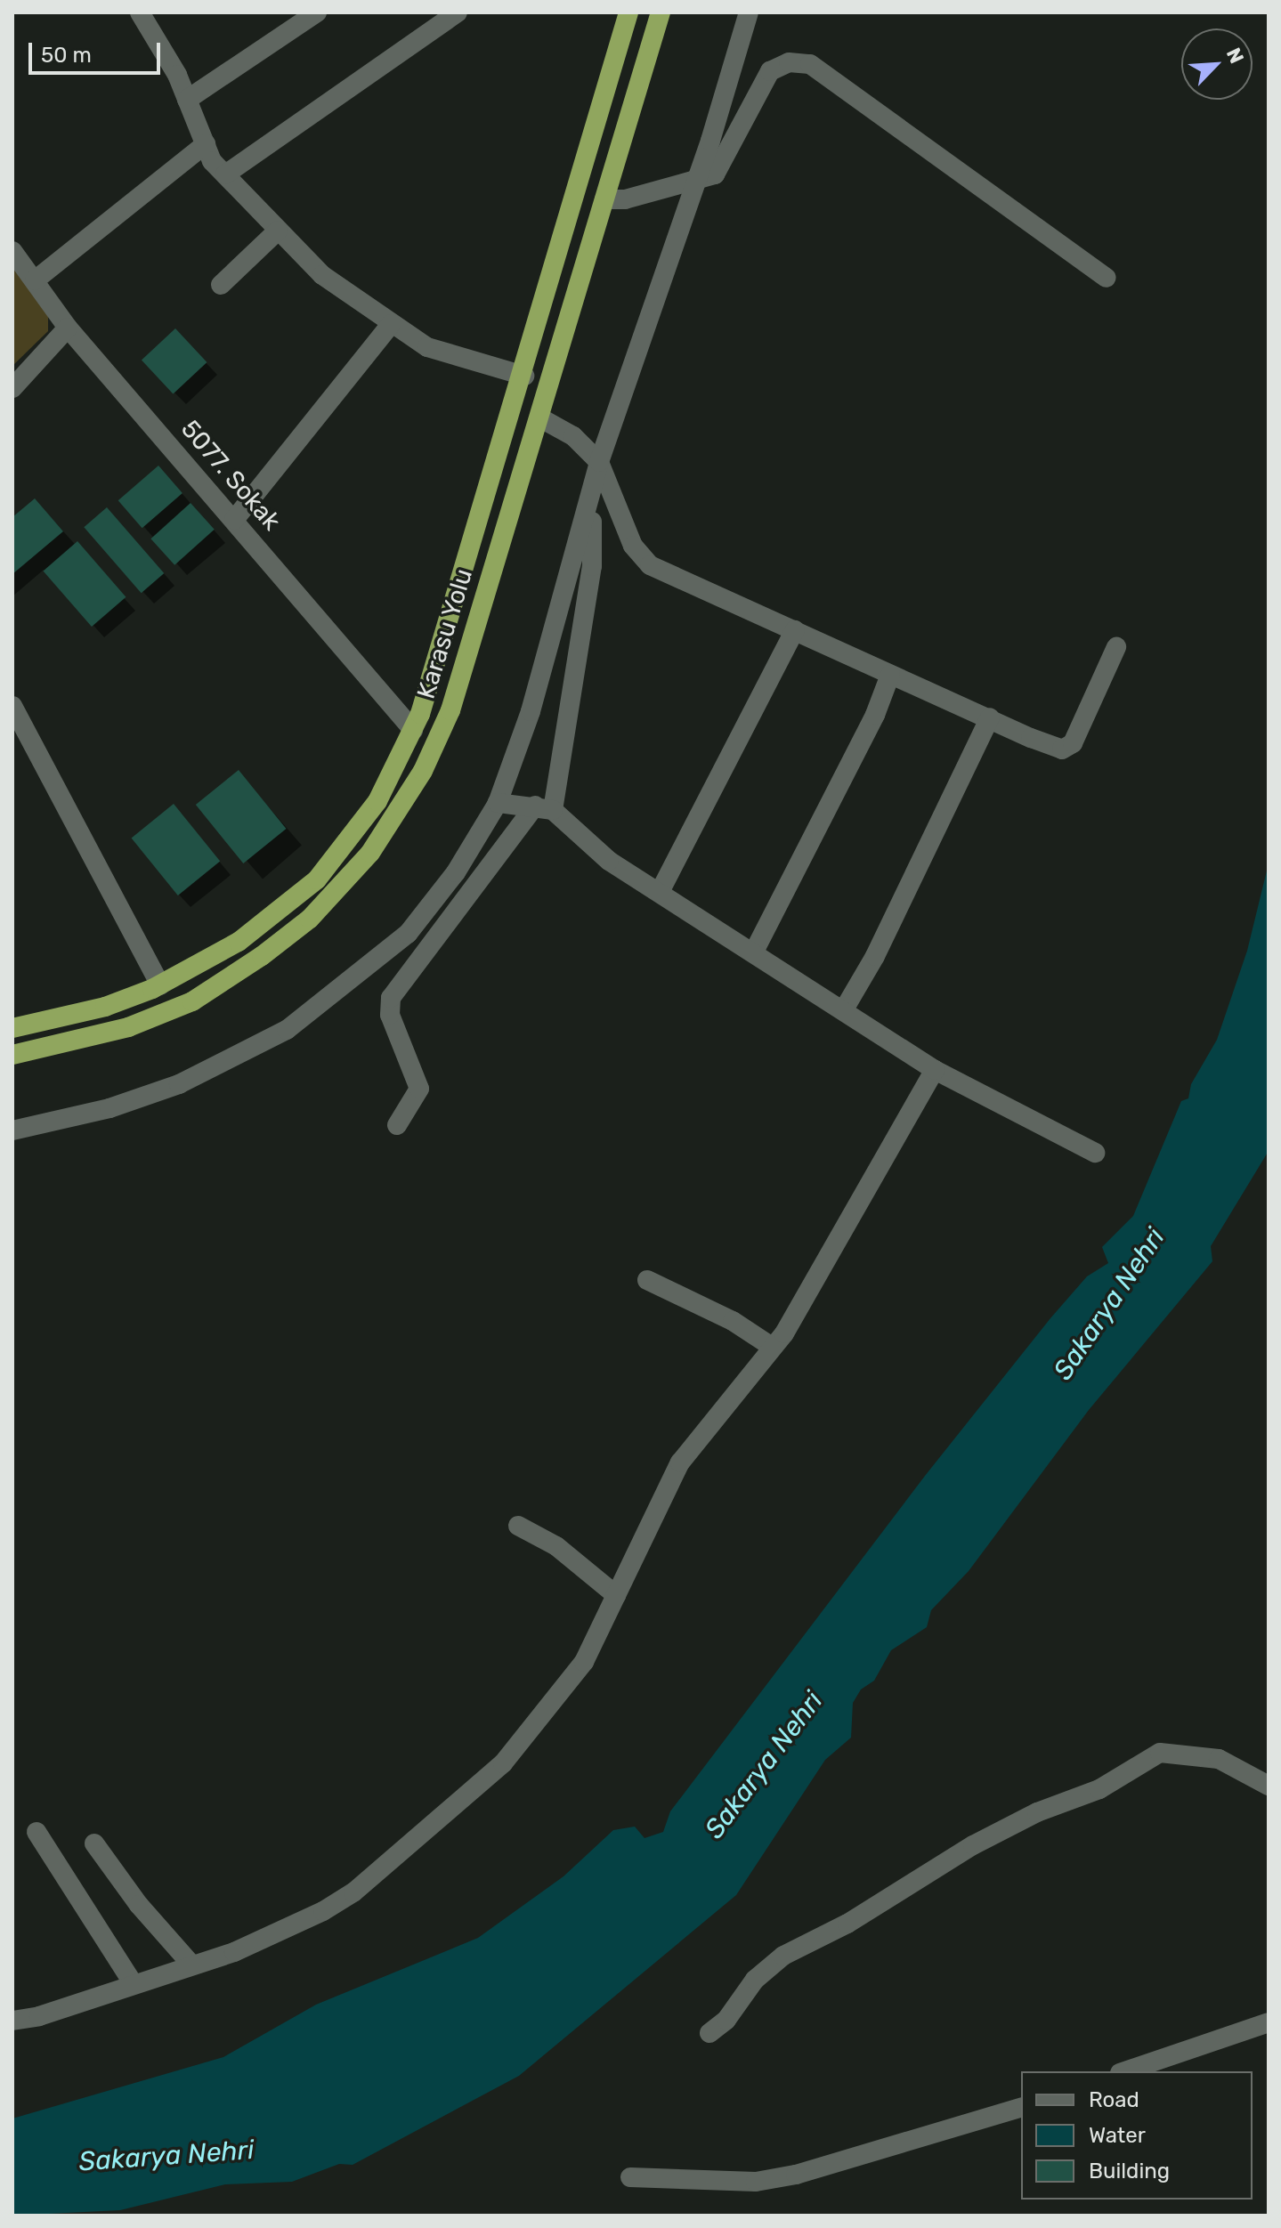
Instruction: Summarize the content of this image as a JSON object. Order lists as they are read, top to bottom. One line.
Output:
{"streets":{"highway":["Karasu Yolu"],"street":["5077. Sokak"]},"crossings":[["5077. Sokak","Karasu Yolu"]],"water":["Sakarya Nehri"],"legend":["Road","Water","Building"],"scale_bar":"50 m","north":"top right"}
